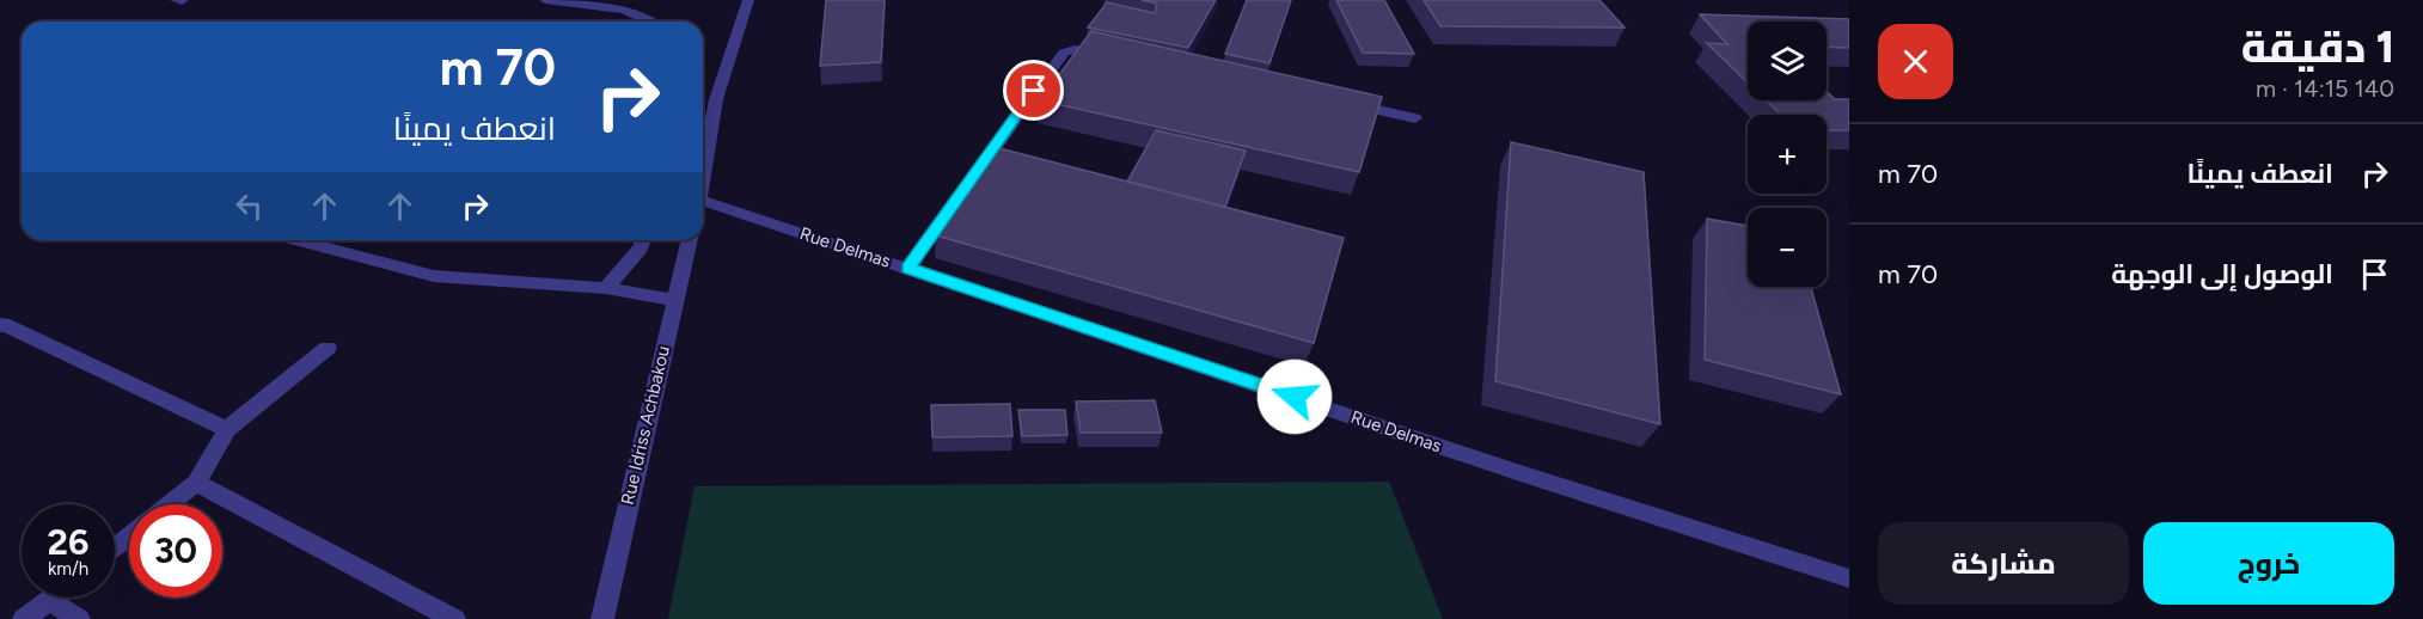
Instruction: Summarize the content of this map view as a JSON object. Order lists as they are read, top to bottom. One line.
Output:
{"streets":{"street":["Rue Delmas","Rue Idriss Achbakou"]},"page":{"heading":["1 دقيقة","140 m · 14:15"],"map_buttons":["+","−"],"turn":["70 m","انعطف يمينًا"],"list":[{"name":"انعطف يمينًا","value":"70 m"},{"name":"الوصول إلى الوجهة","value":"70 m"}],"speed":"26 km/h","limit":"30","buttons":["خروج","مشاركة"]}}
